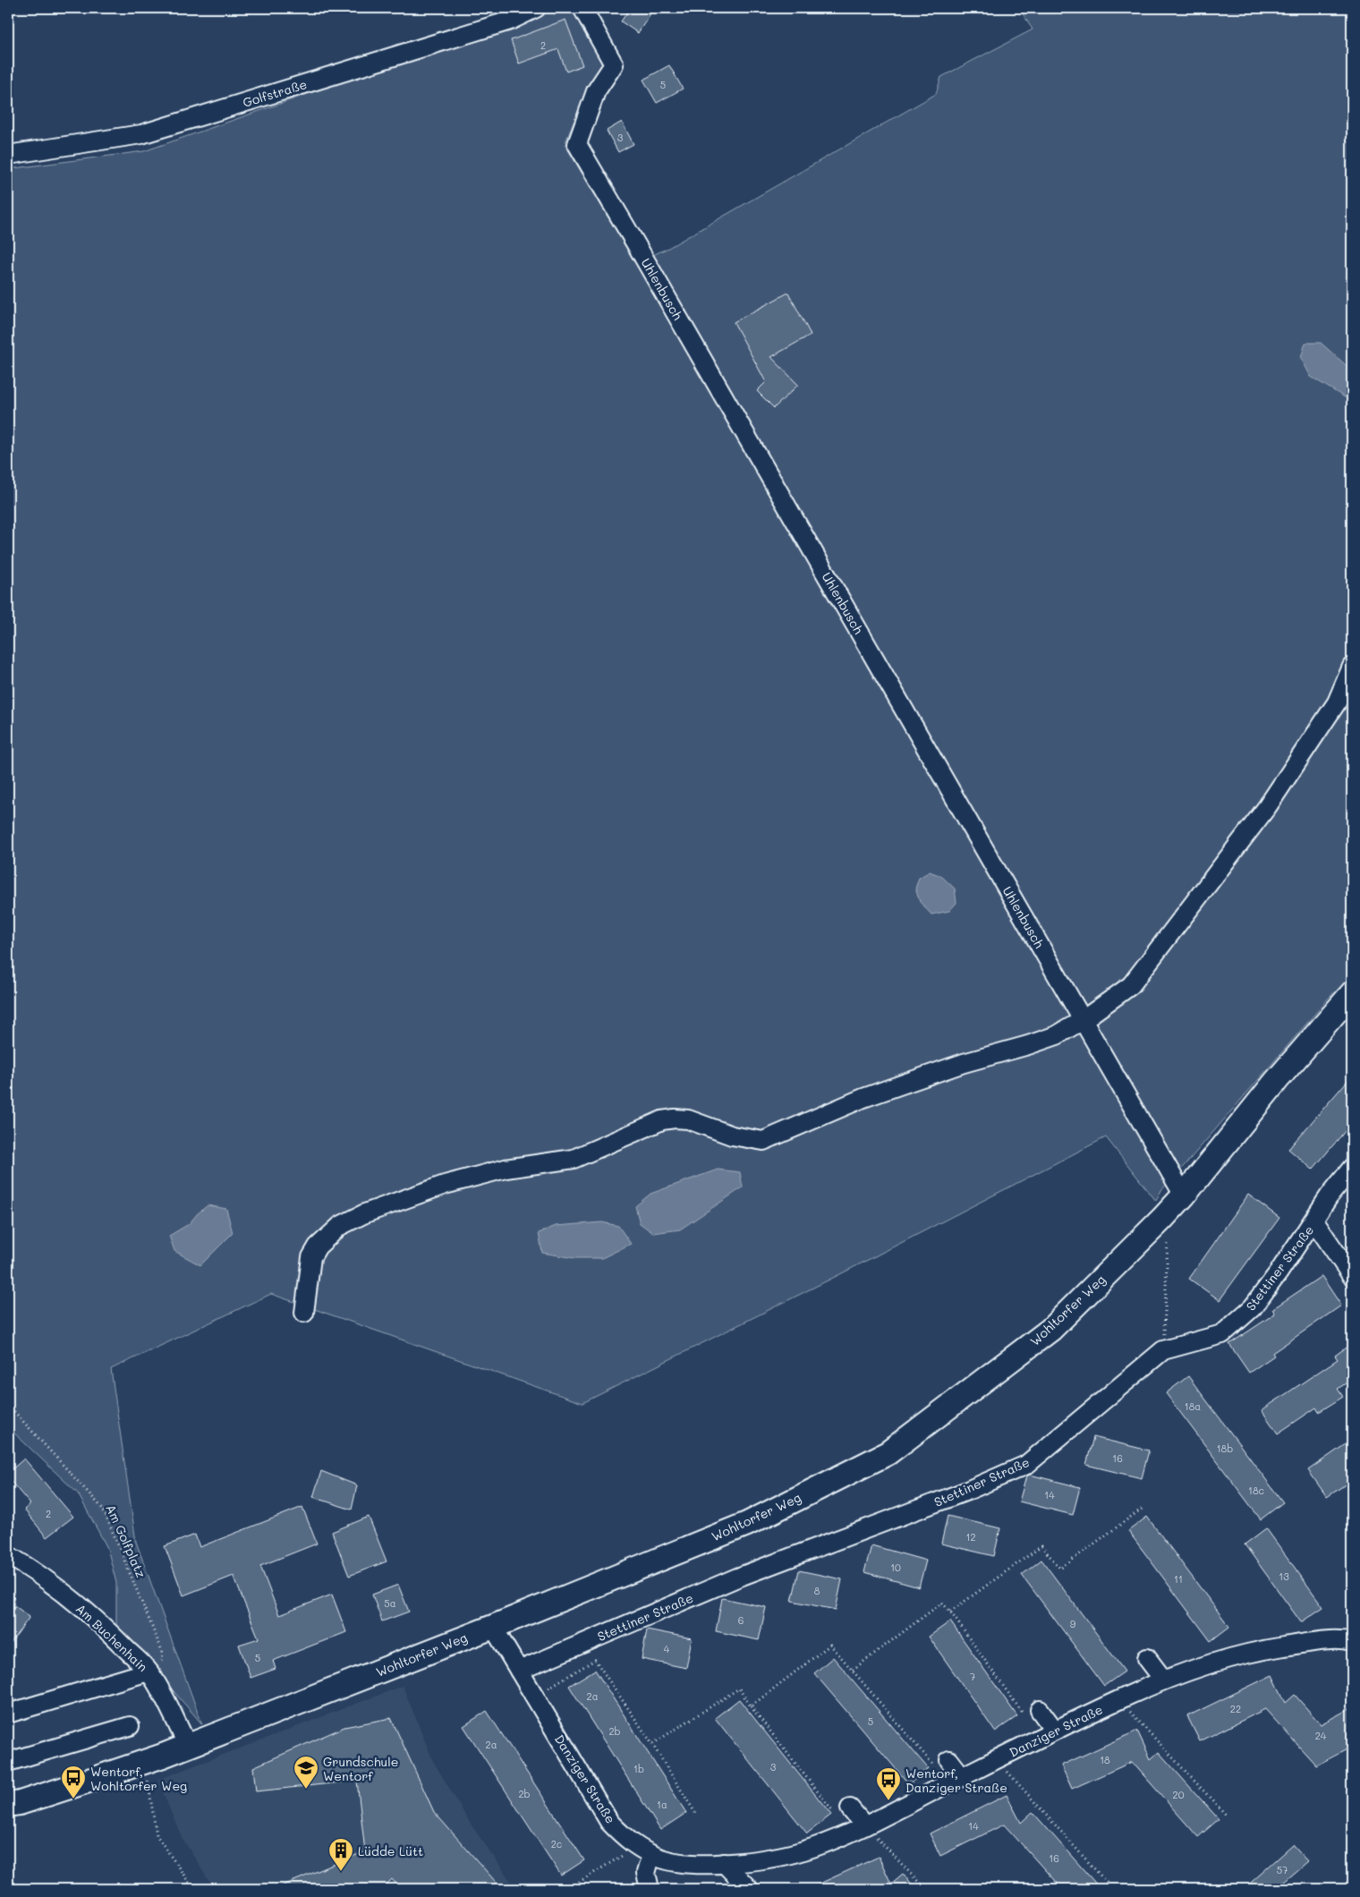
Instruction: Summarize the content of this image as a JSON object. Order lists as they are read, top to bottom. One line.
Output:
{"streets":{"main road":["Wohltorfer Weg"],"street":["Golfstraße","Uhlenbusch","Stettiner Straße","Am Buchenhain","Danziger Straße"],"path":["Am Golfplatz"]},"crossings":[["Uhlenbusch","Wohltorfer Weg"],["Stettiner Straße","Danziger Straße"],["Wohltorfer Weg","Am Buchenhain"],["Wohltorfer Weg","Danziger Straße"],["Am Golfplatz","Am Buchenhain"]],"places":{"school or university":["Grundschule Wentorf"],"bus stop":["Wentorf, Wohltorfer Weg","Wentorf, Danziger Straße"],"building":["Lüdde Lütt"]},"house_numbers":["2","5","3","18a","18b","16","18c","14","2","12","10","13","11","8","5a","6","9","4","5","7","2a","22","5","2b","24","2a","18","3","1b","2b","20","1a","14","2c","16","57"]}
